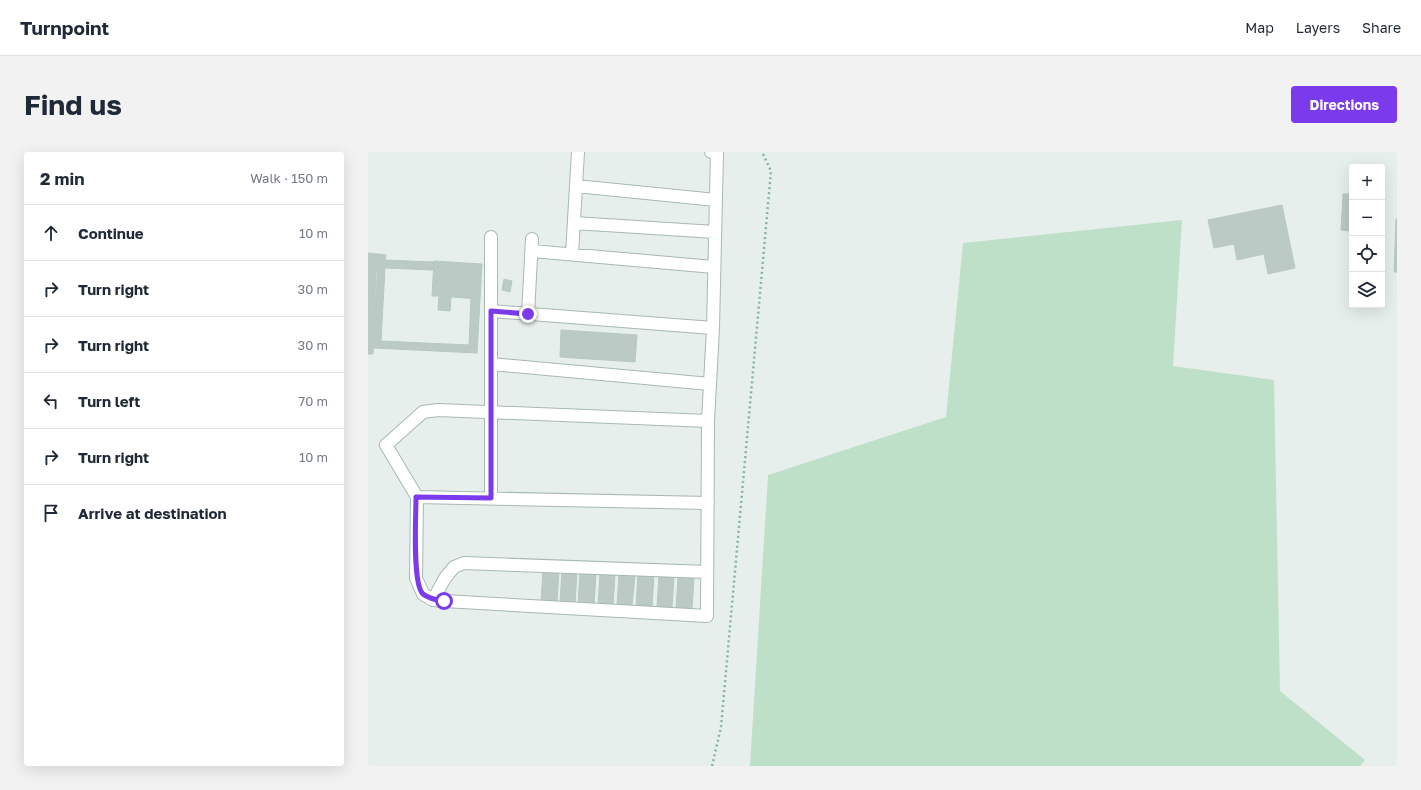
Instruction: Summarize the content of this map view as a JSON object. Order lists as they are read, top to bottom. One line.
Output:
{"page":{"header":"Turnpoint","nav":["Map","Layers","Share"],"buttons":"Directions","title":"Find us","heading":["2 min","Walk · 150 m"],"map_buttons":["+","−"],"list":[["Continue","10 m"],["Turn right","30 m"],["Turn right","30 m"],["Turn left","70 m"],["Turn right","10 m"],"Arrive at destination"]}}
